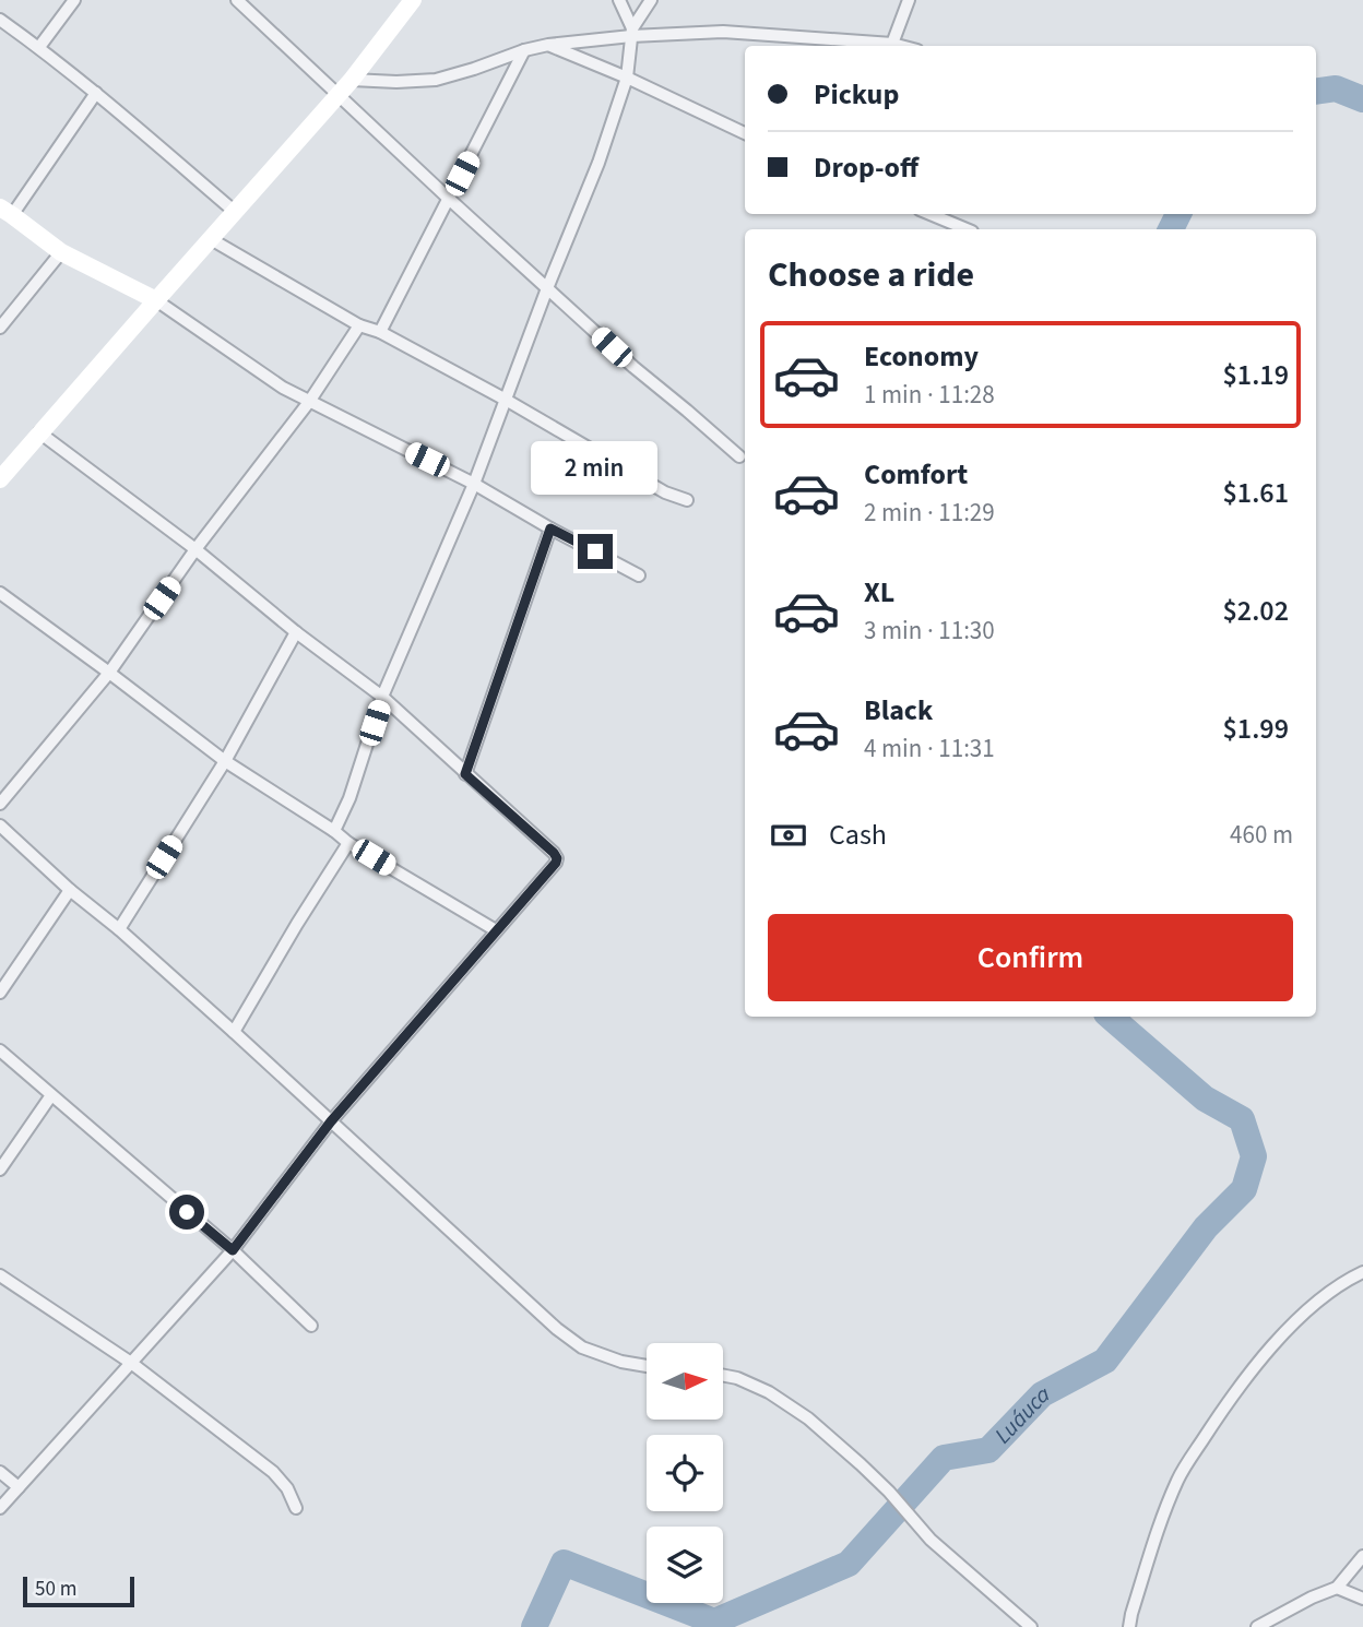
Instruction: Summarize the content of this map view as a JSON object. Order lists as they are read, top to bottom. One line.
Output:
{"water":["Luáuca"],"scale_bar":"50 m","north":"right","page":{"banner":["Pickup","Drop-off"],"heading":"Choose a ride","list":[{"name":"Economy","note":"1 min · 11:28","value":"$1.19"},{"name":"Comfort","note":"2 min · 11:29","value":"$1.61"},{"name":"XL","note":"3 min · 11:30","value":"$2.02"},{"name":"Black","note":"4 min · 11:31","value":"$1.99"}],"bubble":"2 min","pay":["Cash","460 m"],"buttons":"Confirm","scale":"50 m"}}
